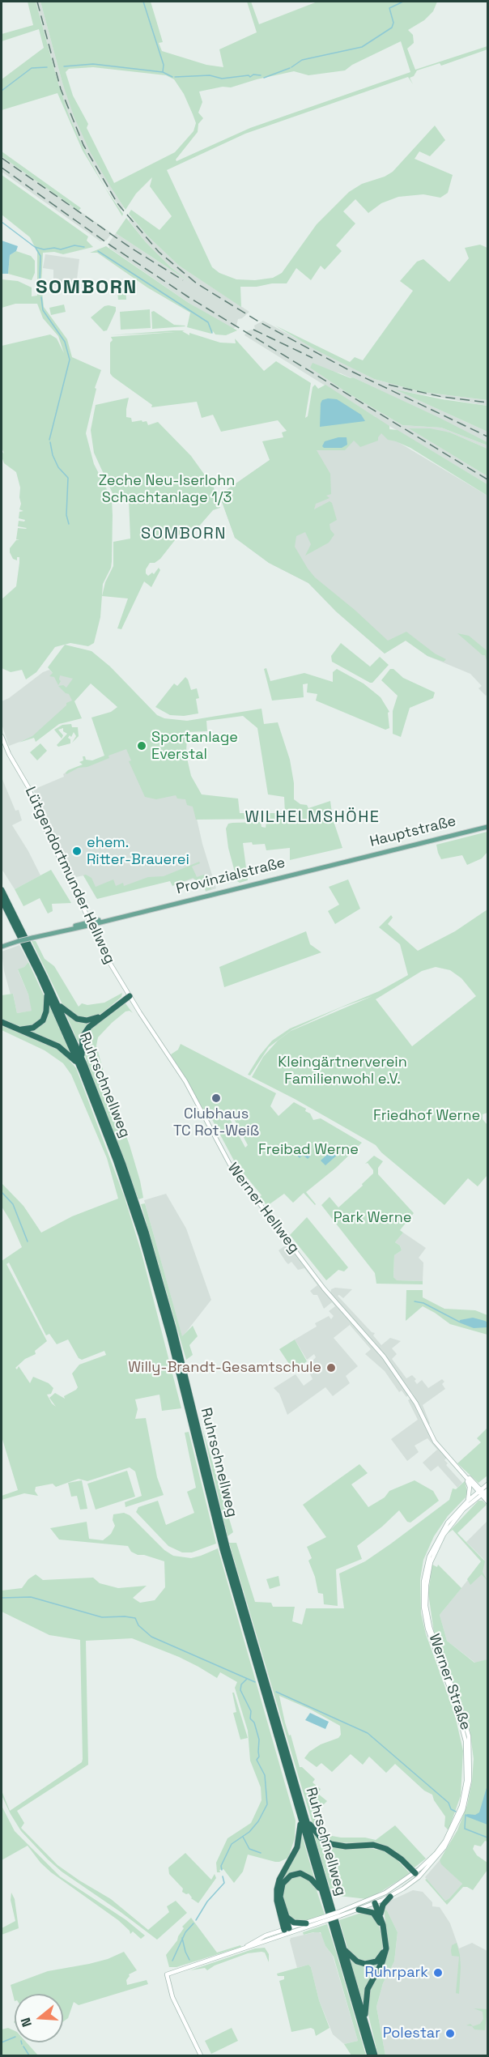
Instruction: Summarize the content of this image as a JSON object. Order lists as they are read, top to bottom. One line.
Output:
{"streets":{"highway":["Ruhrschnellweg"],"main road":["Hauptstraße","Lütgendortmunder Hellweg","Provinzialstraße","Werner Hellweg","Werner Straße"]},"crossings":[["Hauptstraße","Provinzialstraße"],["Lütgendortmunder Hellweg","Provinzialstraße"],["Lütgendortmunder Hellweg","Werner Hellweg"],["Werner Hellweg","Werner Straße"]],"districts":["SOMBORN","SOMBORN","WILHELMSHÖHE"],"parks":["Zeche Neu-Iserlohn Schachtanlage 1/3","Kleingärtnerverein Familienwohl e.V.","Friedhof Werne","Freibad Werne","Park Werne"],"places":["Sportanlage Everstal","ehem. Ritter-Brauerei","Clubhaus TC Rot-Weiß","Willy-Brandt-Gesamtschule","Ruhrpark","Polestar"],"north":"left"}
